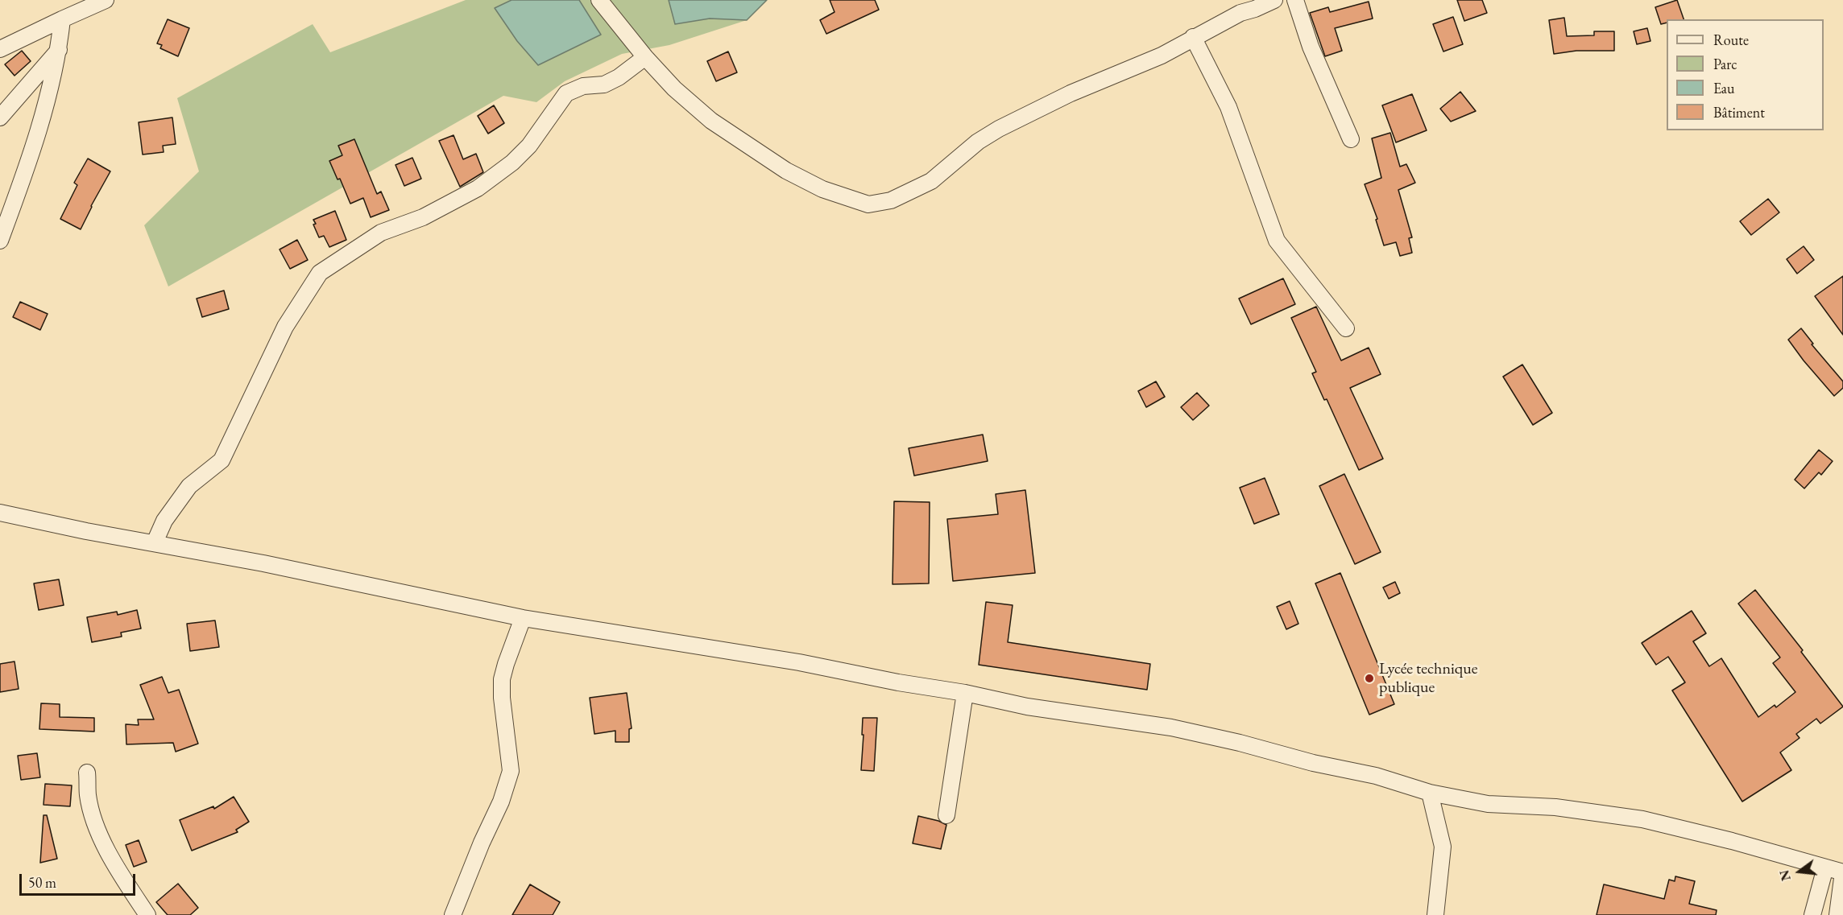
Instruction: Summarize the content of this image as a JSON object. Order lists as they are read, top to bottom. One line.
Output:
{"places":["Lycée technique publique"],"legend":["Route","Parc","Eau","Bâtiment"],"scale_bar":"50 m","north":"left"}
